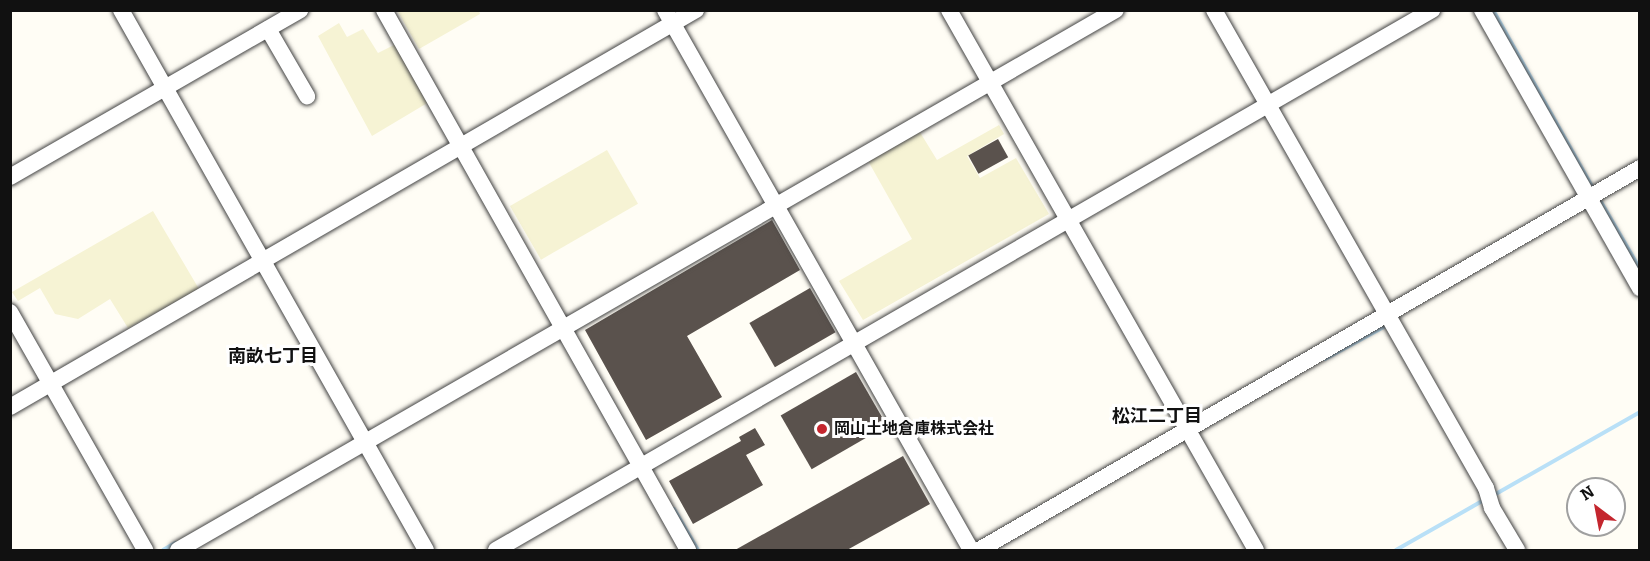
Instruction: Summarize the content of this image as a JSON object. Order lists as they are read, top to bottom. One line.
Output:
{"districts":["南畝七丁目","松江二丁目"],"places":["岡山土地倉庫株式会社"],"north":"top left"}
